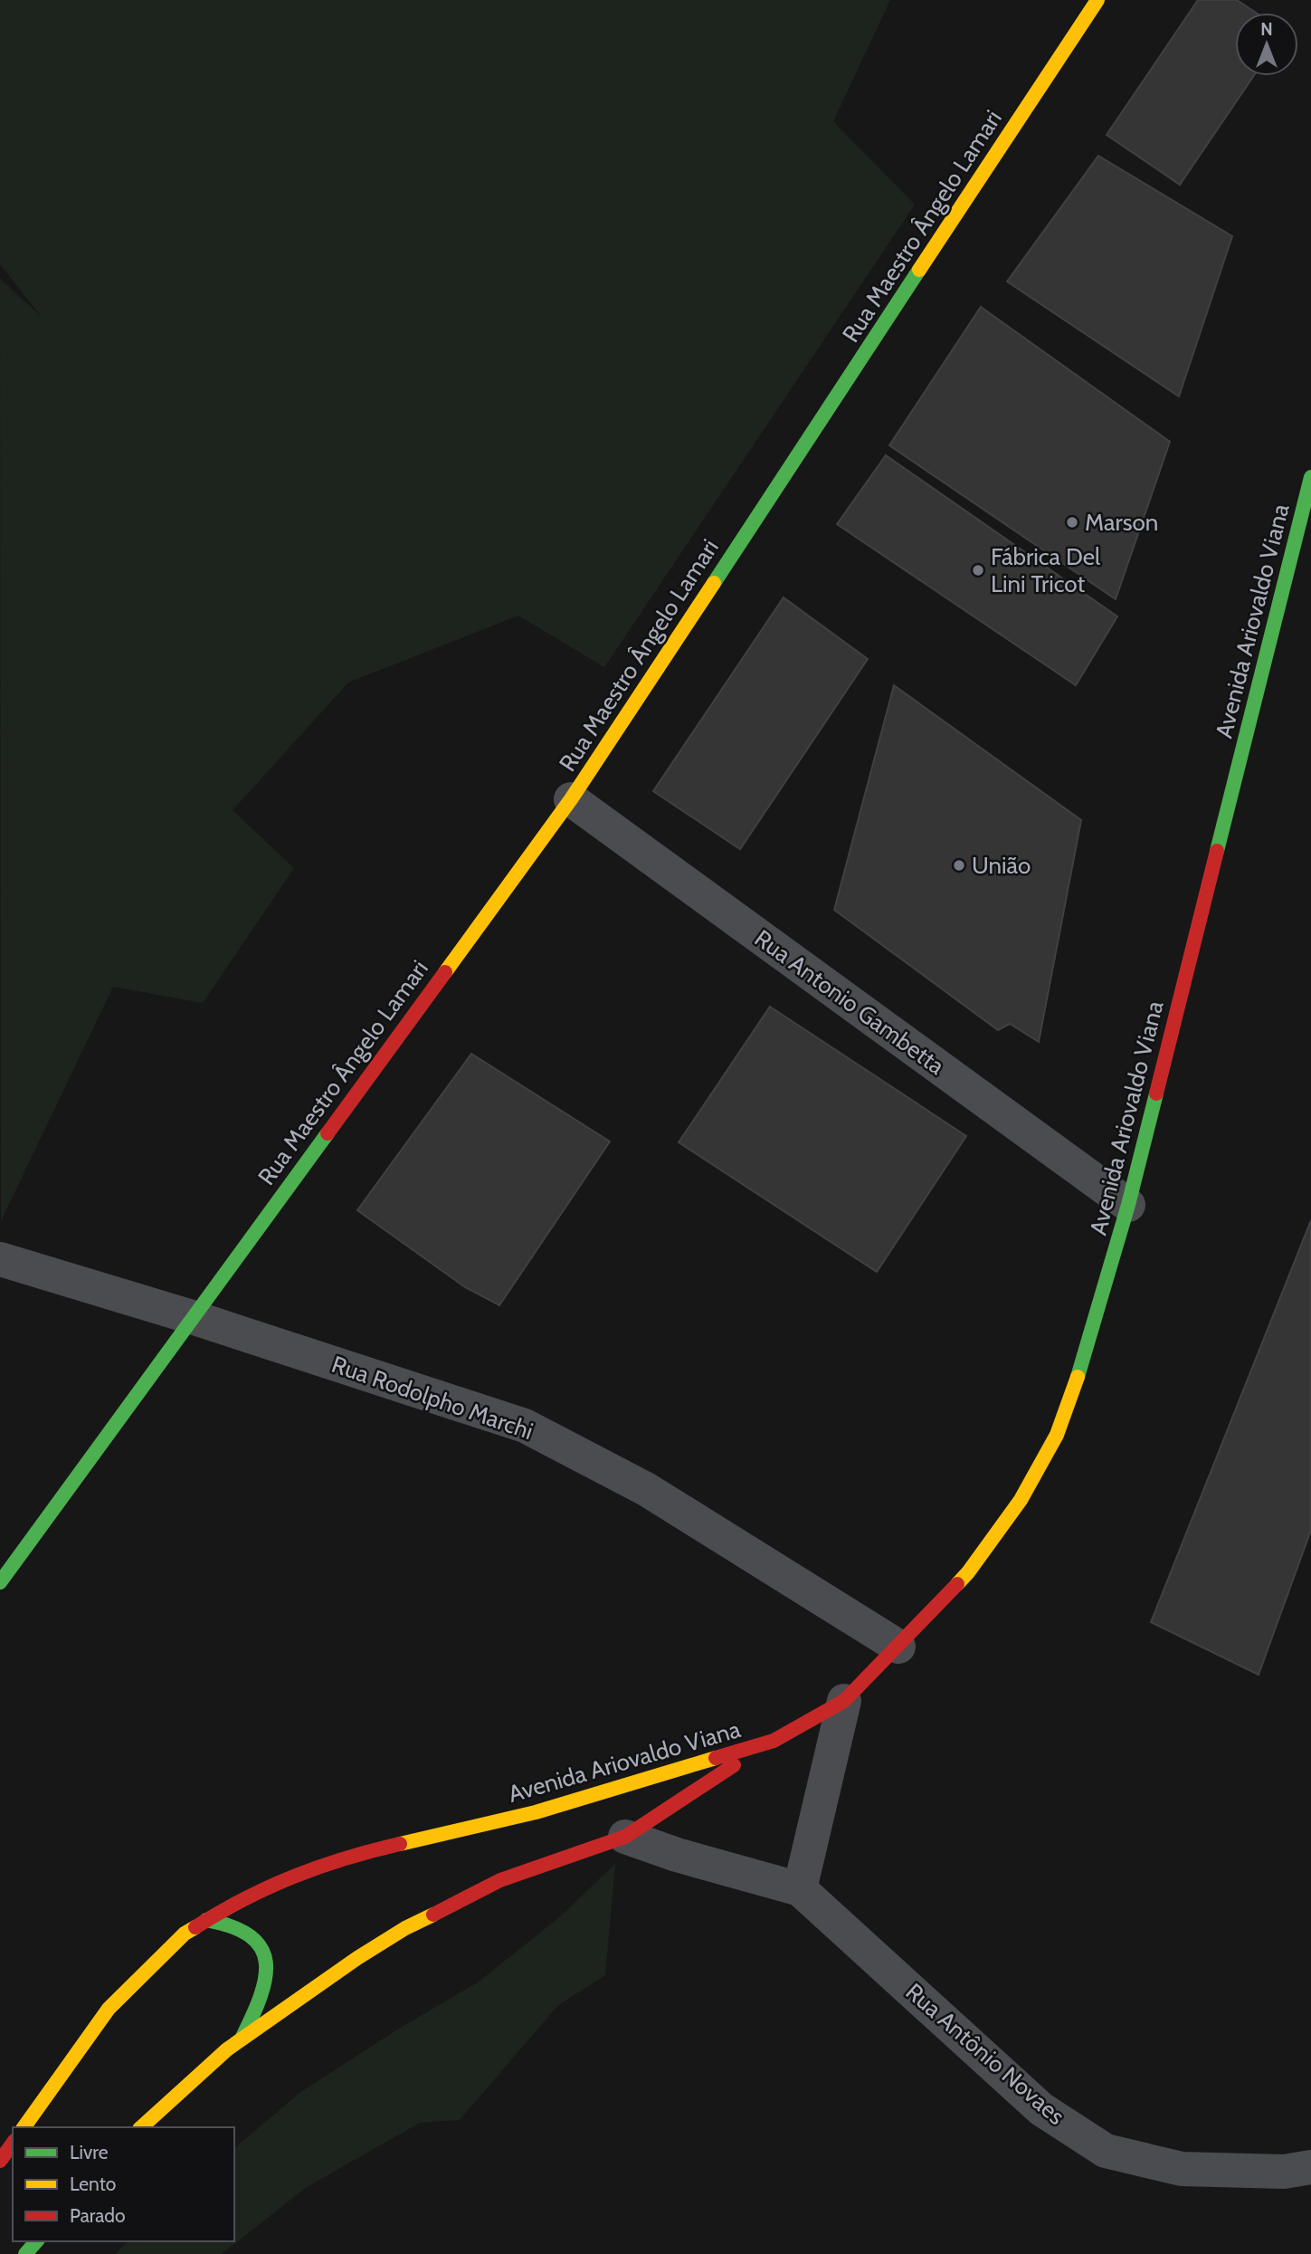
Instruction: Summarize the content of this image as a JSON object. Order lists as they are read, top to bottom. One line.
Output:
{"streets":{"main road":["Rua Maestro Ângelo Lamari","Avenida Ariovaldo Viana"],"street":["Rua Antonio Gambetta","Rua Rodolpho Marchi","Rua Antônio Novaes"]},"crossings":[["Rua Maestro Ângelo Lamari","Rua Antonio Gambetta"],["Rua Maestro Ângelo Lamari","Rua Rodolpho Marchi"],["Avenida Ariovaldo Viana","Rua Antonio Gambetta"],["Avenida Ariovaldo Viana","Rua Rodolpho Marchi"],["Avenida Ariovaldo Viana","Rua Antônio Novaes"]],"places":["Marson","Fábrica Del Lini Tricot","União"],"legend":["Livre","Lento","Parado"],"north":"top"}
